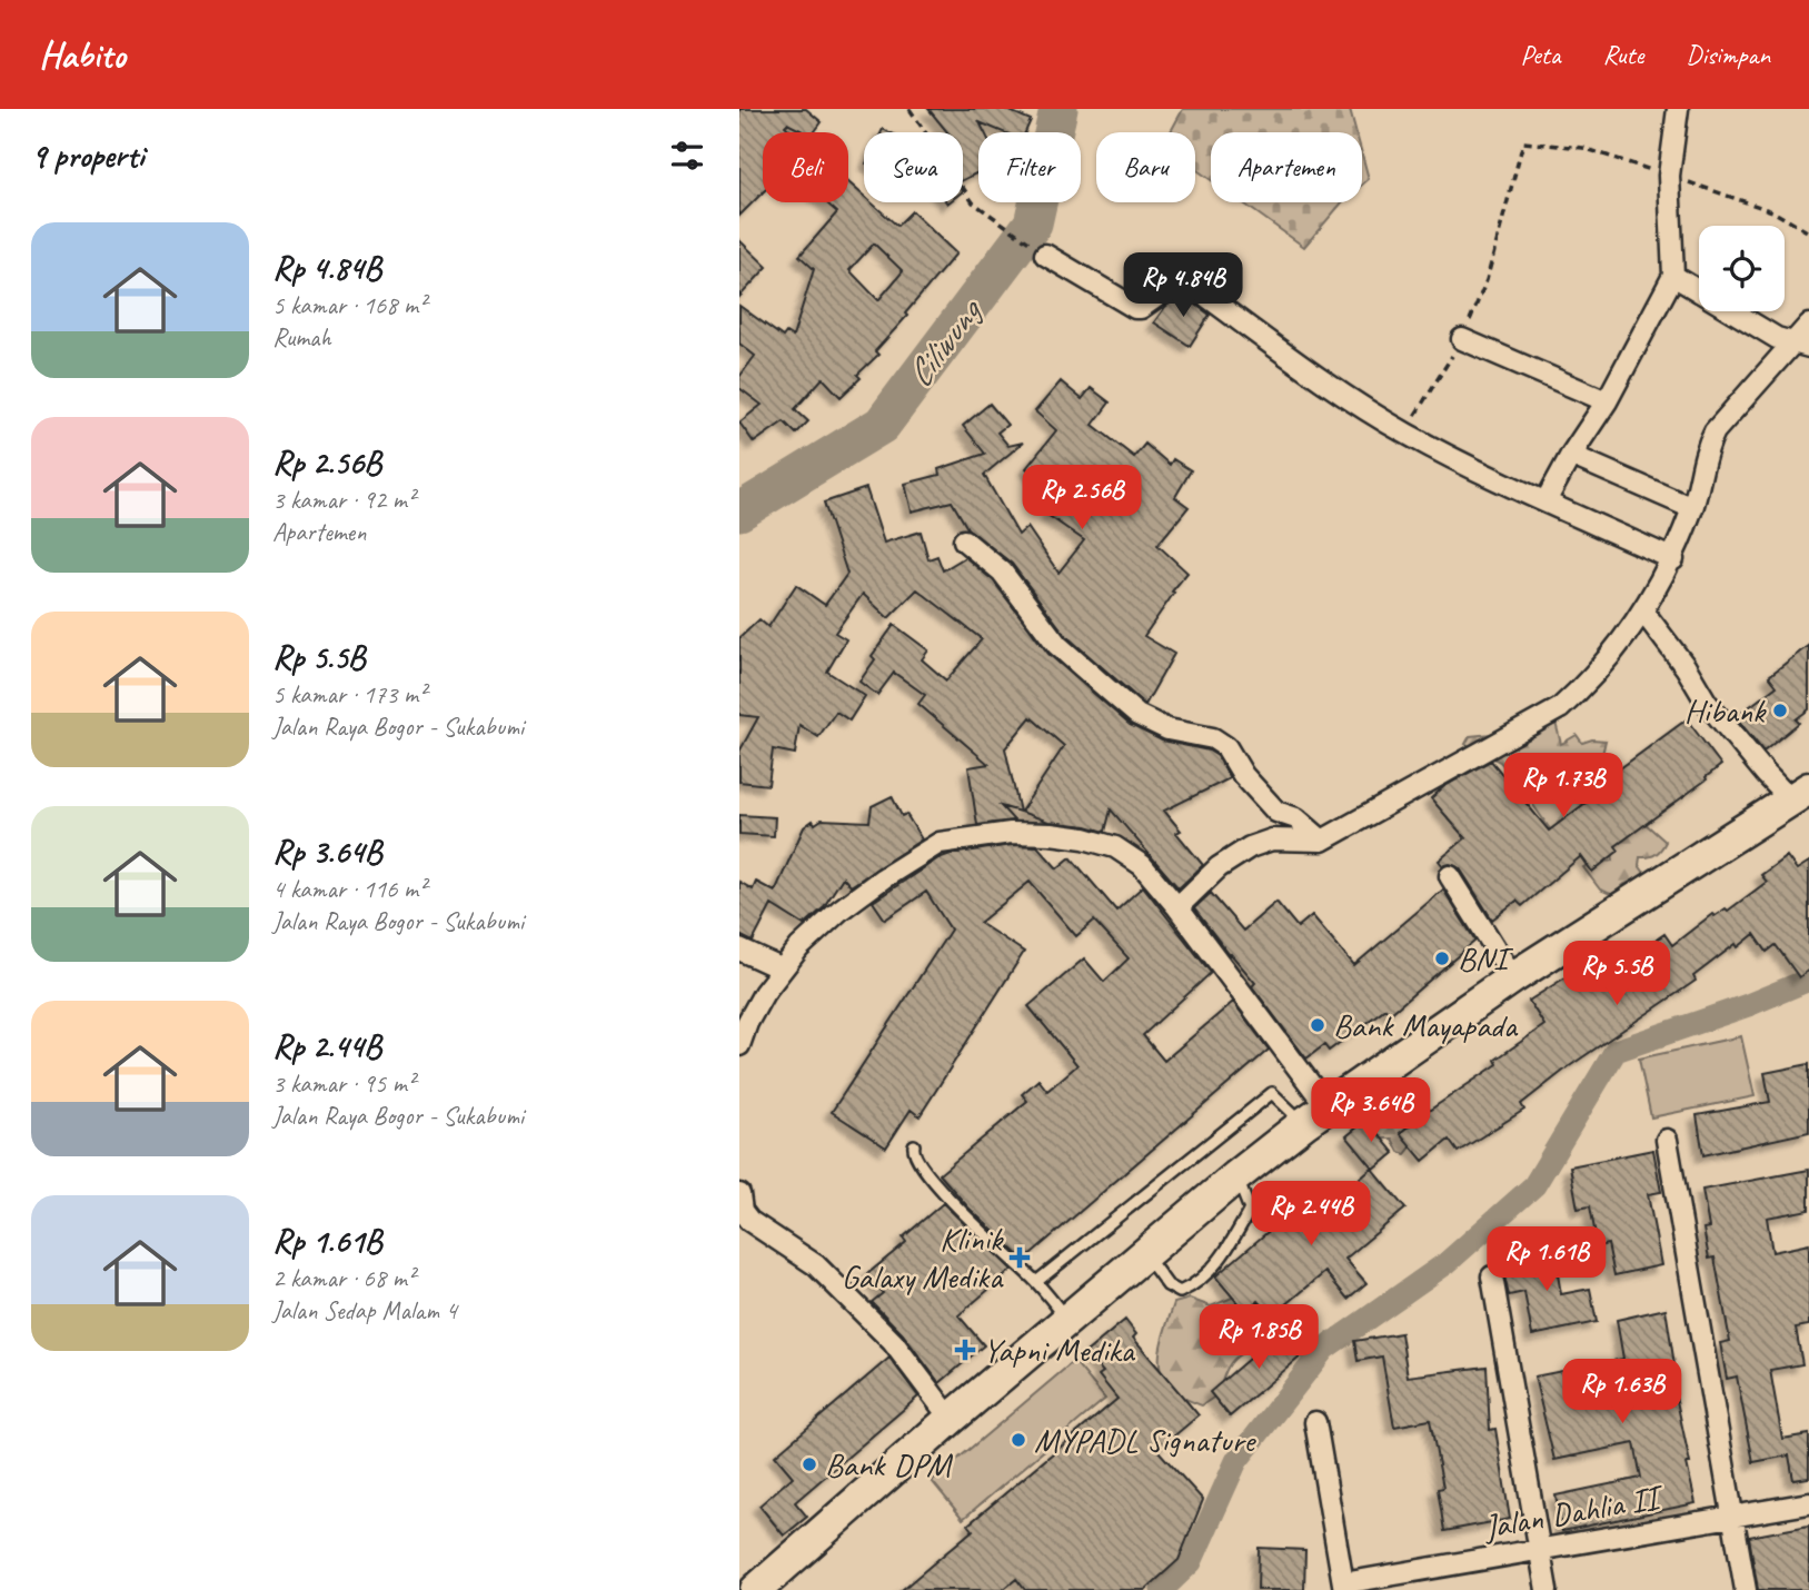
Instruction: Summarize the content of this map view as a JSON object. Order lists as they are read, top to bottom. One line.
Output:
{"streets":{"street":["Jalan Dahlia II"]},"water":["Ciliwung"],"places":{"other":["Hibank","BNI","Bank Mayapada","MYPADL Signature","Bank DPM"],"health":["Klinik Galaxy Medika","Yapni Medika"]},"page":{"header":"Habito","nav":["Peta","Rute","Disimpan"],"heading":"9 properti","chip":["Beli","Sewa","Filter","Baru","Apartemen"],"list":[{"name":"Rp 4.84B","note":"5 kamar · 168 m² · Rumah"},{"name":"Rp 2.56B","note":"3 kamar · 92 m² · Apartemen"},{"name":"Rp 5.5B","note":"5 kamar · 173 m² · Jalan Raya Bogor - Sukabumi"},{"name":"Rp 3.64B","note":"4 kamar · 116 m² · Jalan Raya Bogor - Sukabumi"},{"name":"Rp 2.44B","note":"3 kamar · 95 m² · Jalan Raya Bogor - Sukabumi"},{"name":"Rp 1.61B","note":"2 kamar · 68 m² · Jalan Sedap Malam 4"}],"price":["Rp 4.84B","Rp 2.56B","Rp 1.73B","Rp 5.5B","Rp 3.64B","Rp 2.44B","Rp 1.61B","Rp 1.85B","Rp 1.63B"]}}
